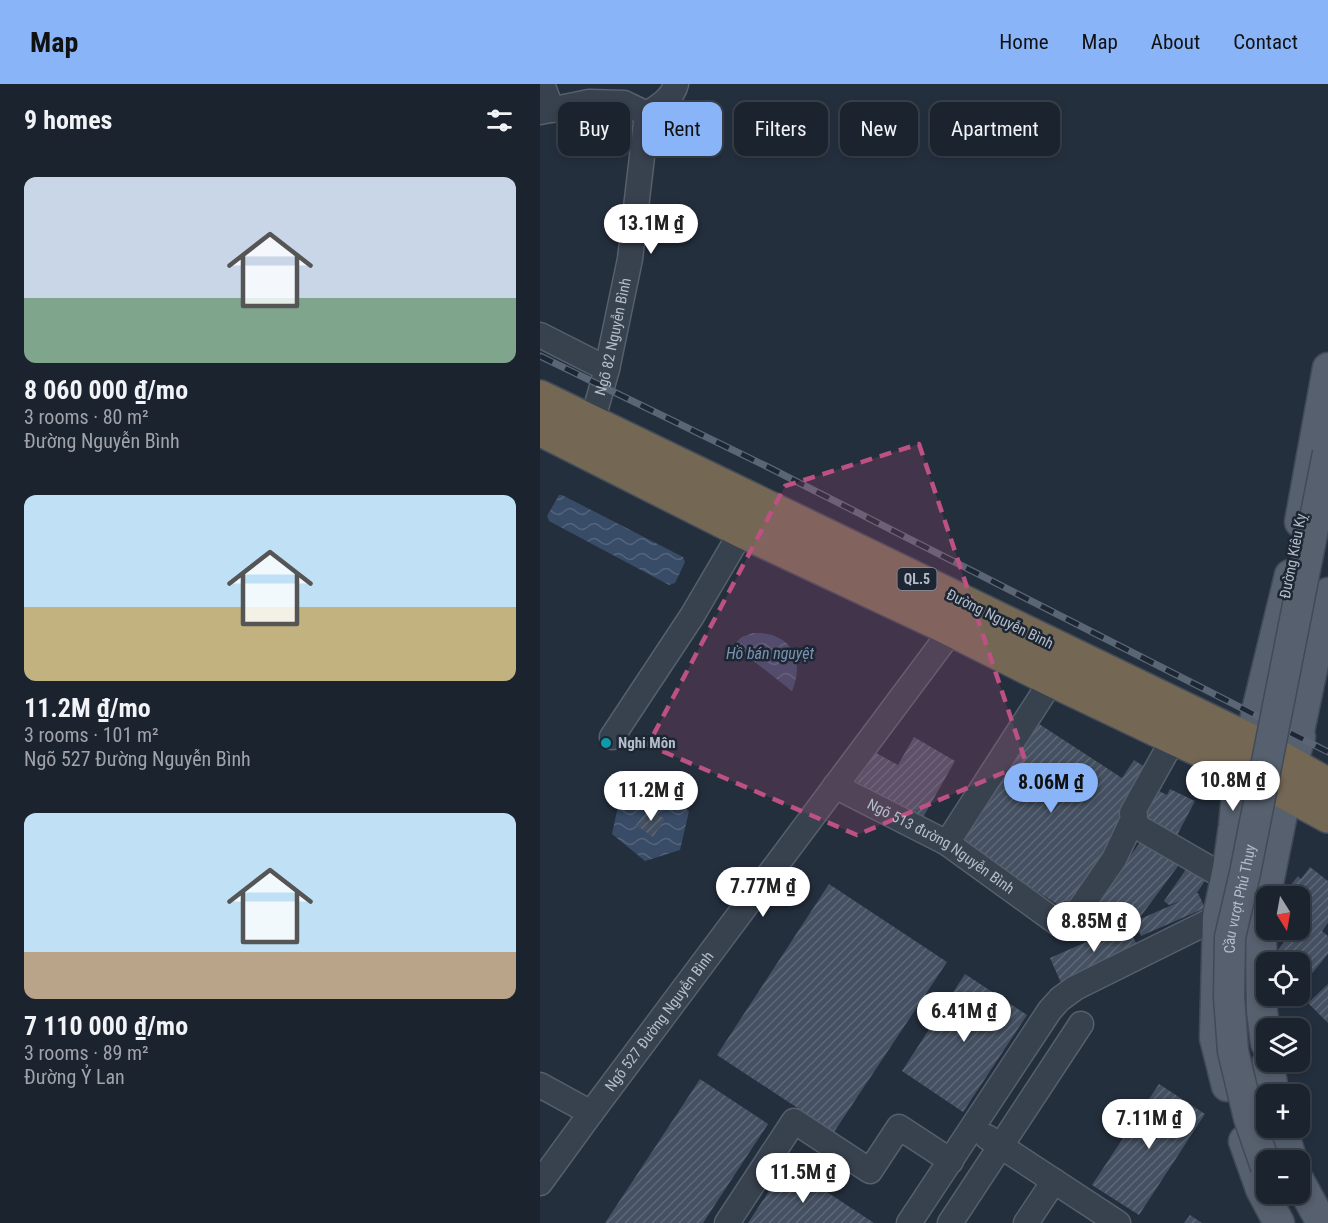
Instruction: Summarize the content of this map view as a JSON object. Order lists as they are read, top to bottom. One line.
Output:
{"streets":{"highway":["QL.5","Đường Nguyễn Bình"],"main road":["Đường Kiêu Kỵ","Cầu vượt Phú Thụy"],"street":["Ngõ 82 Nguyễn Bình","Ngõ 513 đường Nguyễn Bình","Ngõ 527 Đường Nguyễn Bình"]},"crossings":[["Ngõ 82 Nguyễn Bình","Đường Nguyễn Bình"],["Đường Kiêu Kỵ","Đường Nguyễn Bình"],["Đường Nguyễn Bình","Ngõ 513 đường Nguyễn Bình"],["Đường Nguyễn Bình","Ngõ 527 Đường Nguyễn Bình"],["Ngõ 513 đường Nguyễn Bình","Ngõ 527 Đường Nguyễn Bình"]],"water":["Hồ bán nguyệt"],"places":["Nghi Môn"],"north":"bottom","page":{"header":"Map","nav":["Home","Map","About","Contact"],"heading":"9 homes","chip":["Buy","Rent","Filters","New","Apartment"],"list":[{"name":"8 060 000 ₫/mo","note":"3 rooms · 80 m² · Đường Nguyễn Bình"},{"name":"11.2M ₫/mo","note":"3 rooms · 101 m² · Ngõ 527 Đường Nguyễn Bình"},{"name":"7 110 000 ₫/mo","note":"3 rooms · 89 m² · Đường Ỷ Lan"}],"price":["13.1M ₫","10.8M ₫","8.06M ₫","11.2M ₫","7.77M ₫","8.85M ₫","6.41M ₫","7.11M ₫","11.5M ₫"],"map_buttons":["+","−"]}}
